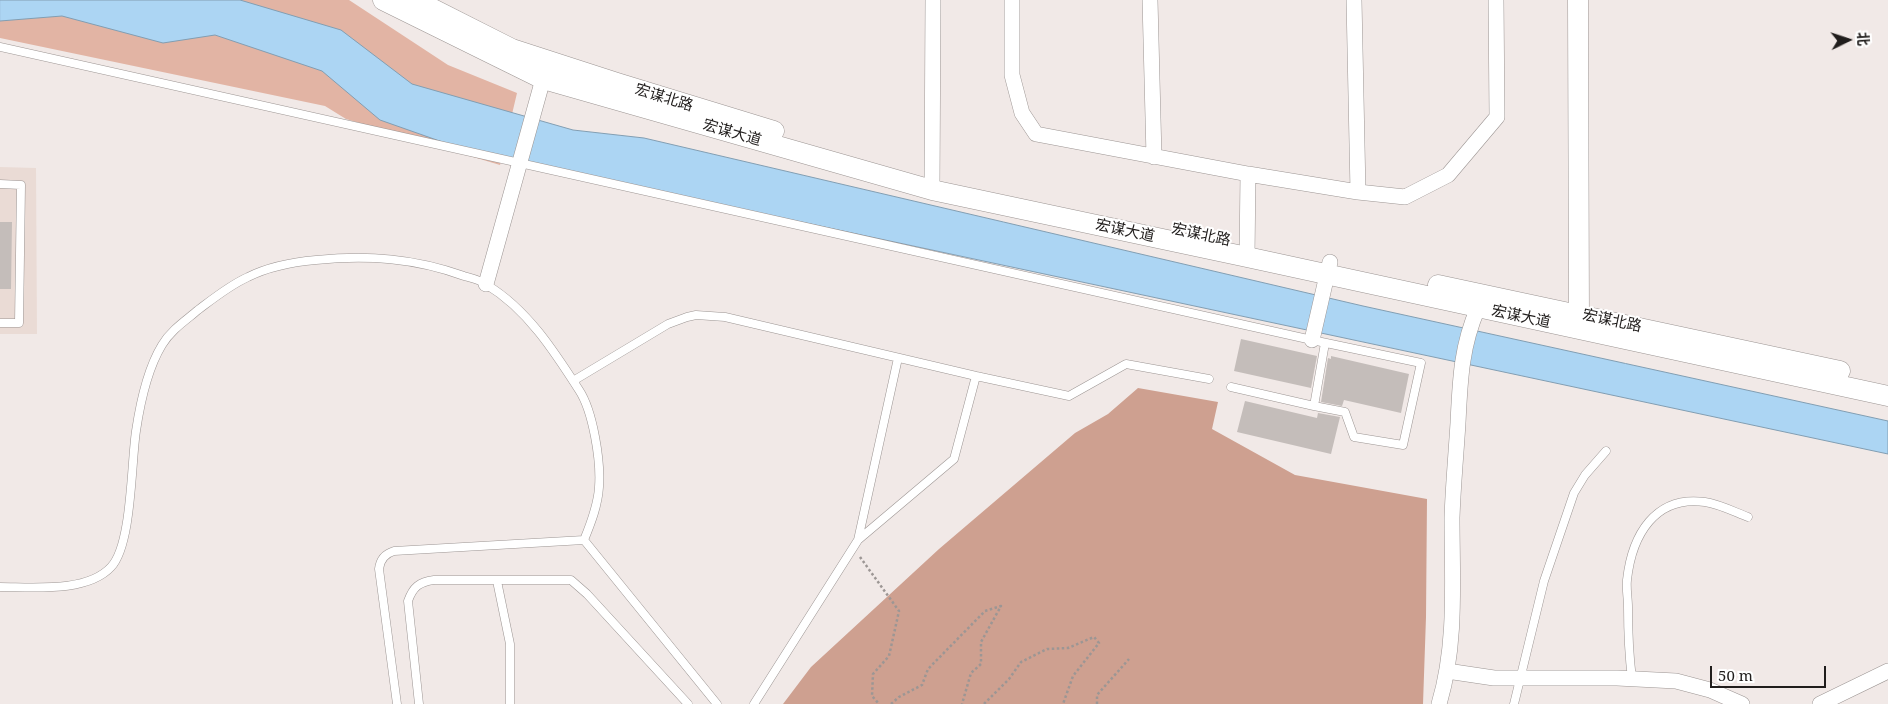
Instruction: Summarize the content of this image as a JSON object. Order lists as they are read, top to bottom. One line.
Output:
{"streets":{"main road":["宏谋北路","宏谋大道"]},"crossings":[["宏谋北路","宏谋大道"]],"scale_bar":"50 m","north":"right"}
